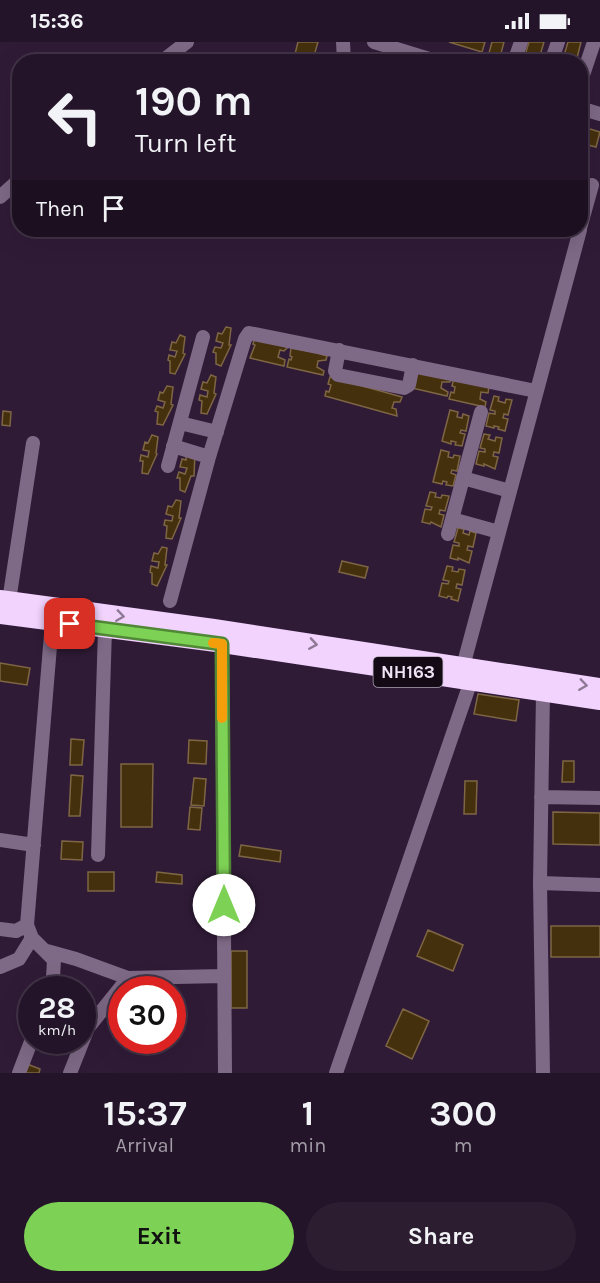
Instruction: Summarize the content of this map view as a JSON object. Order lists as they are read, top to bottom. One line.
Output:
{"streets":{"highway":["NH163"]},"page":{"status":"15:36","turn":["190 m","Turn left"],"then":"Then","speed":"28 km/h","limit":"30","eta":["15:37","Arrival","1","min","300","m"],"buttons":["Exit","Share"]}}
